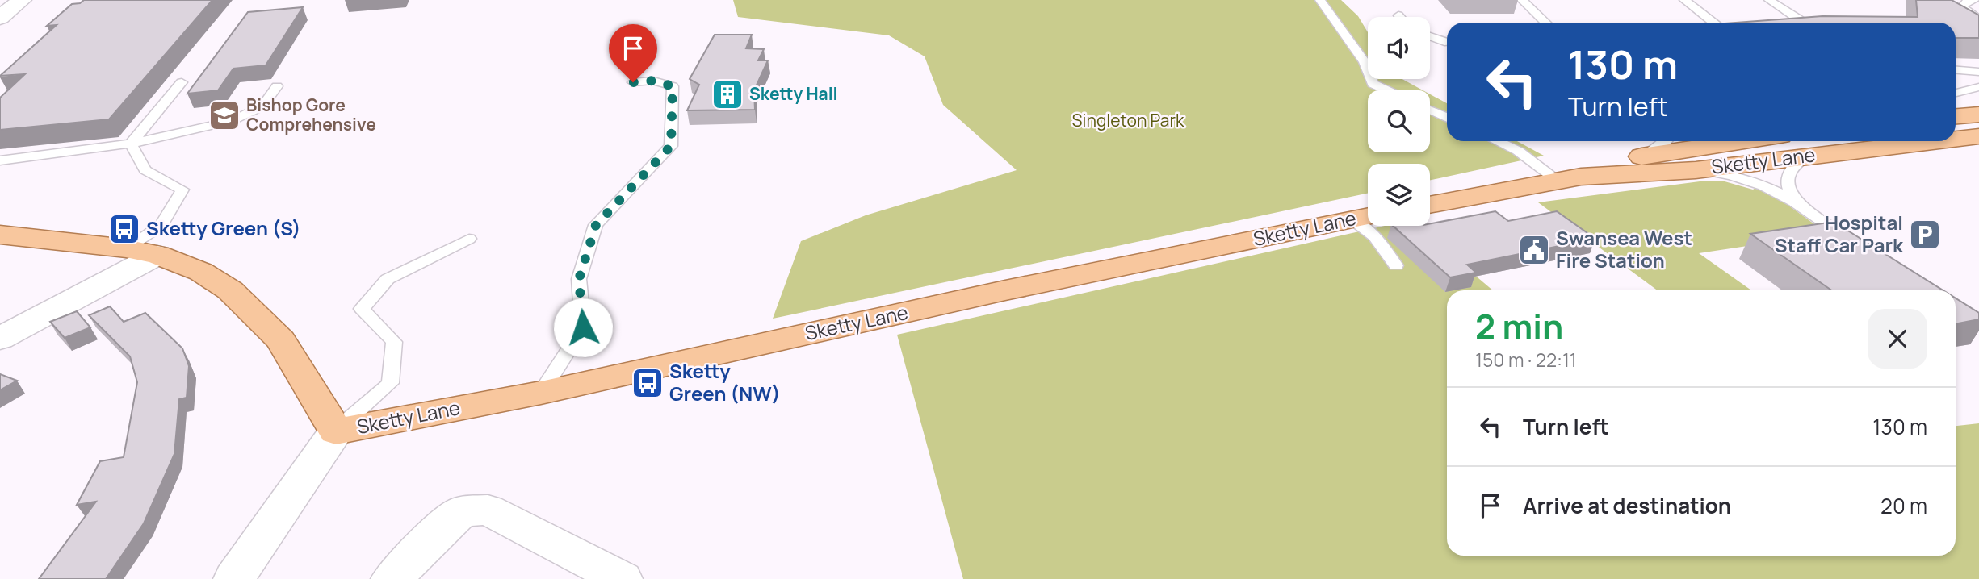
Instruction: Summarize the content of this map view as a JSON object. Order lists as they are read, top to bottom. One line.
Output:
{"streets":{"main road":["Sketty Lane"]},"parks":["Singleton Park"],"places":{"building":["Sketty Hall"],"school or university":["Bishop Gore Comprehensive"],"bus stop":["Sketty Green (S)","Sketty Green (NW)"],"parking":["Hospital Staff Car Park"],"public building":["Swansea West Fire Station"]},"page":{"turn":["130 m","Turn left"],"heading":["2 min","150 m · 22:11"],"list":[{"name":"Turn left","value":"130 m"},{"name":"Arrive at destination","value":"20 m"}]}}
